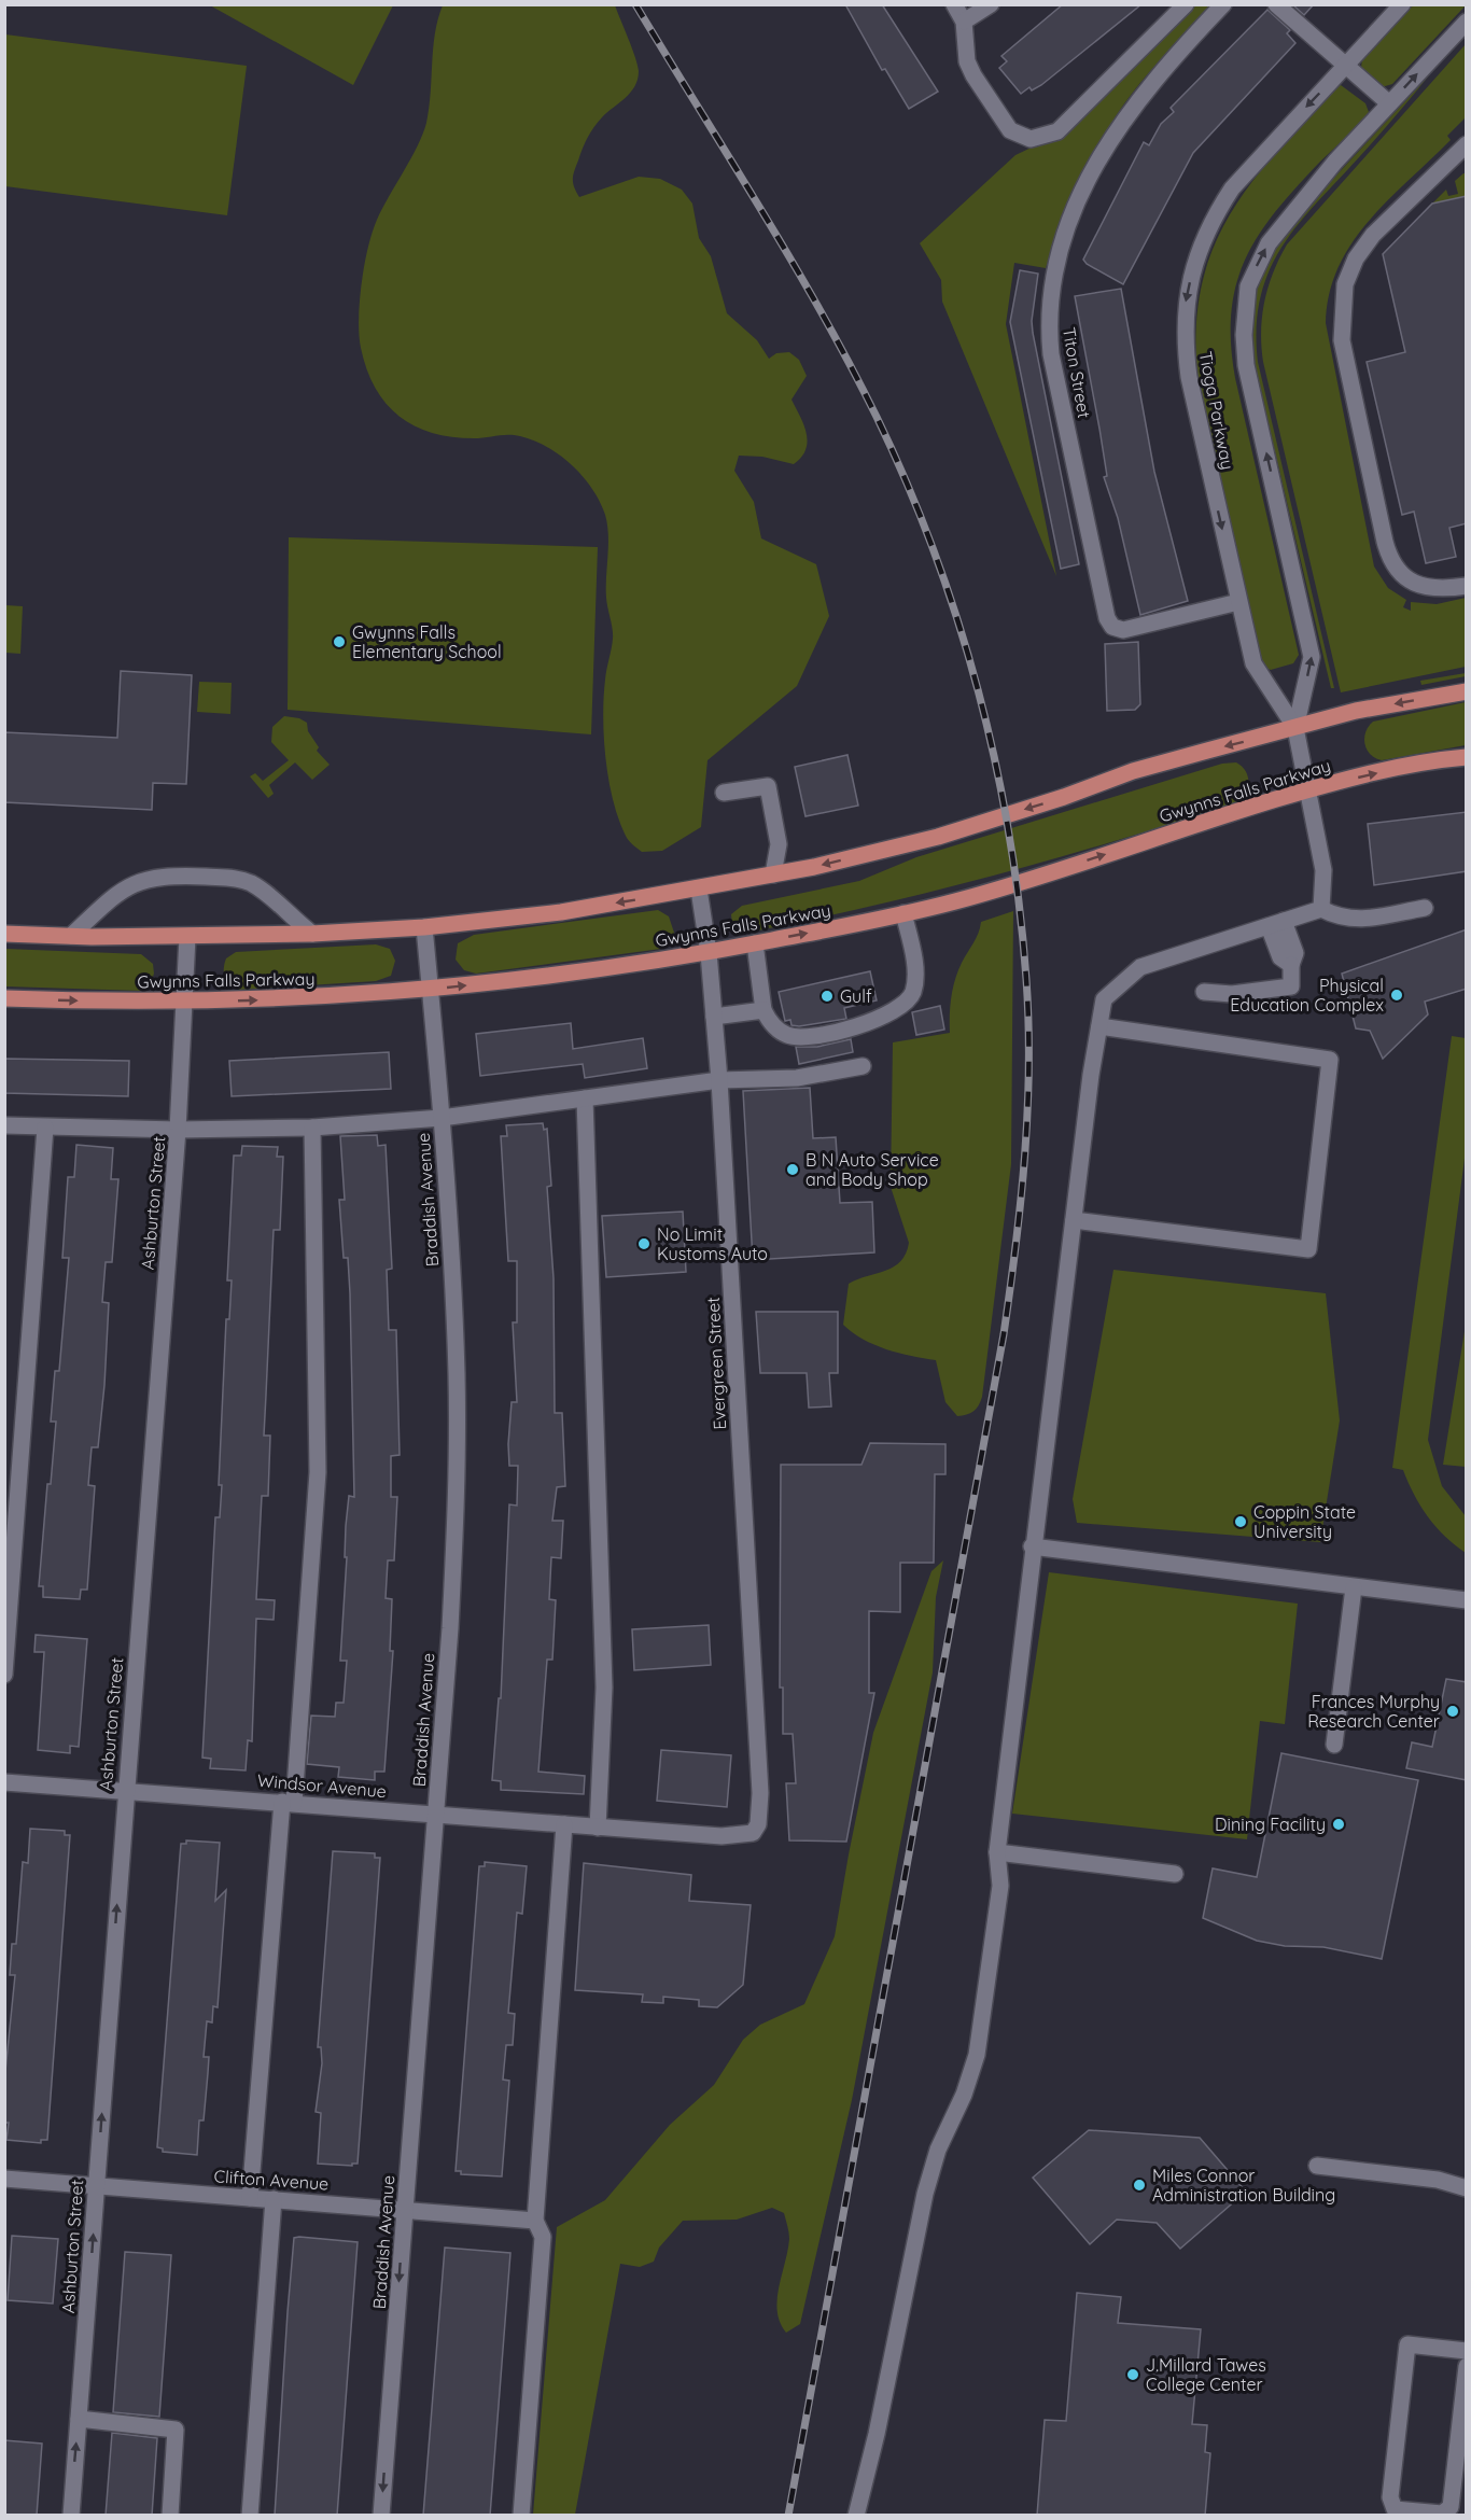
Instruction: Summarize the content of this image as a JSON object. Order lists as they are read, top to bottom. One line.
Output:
{"streets":{"main road":["Gwynns Falls Parkway"],"street":["Titon Street","Tioga Parkway","Braddish Avenue","Ashburton Street","Evergreen Street","Windsor Avenue","Clifton Avenue"]},"crossings":[["Titon Street","Tioga Parkway"],["Tioga Parkway","Gwynns Falls Parkway"],["Gwynns Falls Parkway","Braddish Avenue"],["Gwynns Falls Parkway","Ashburton Street"],["Gwynns Falls Parkway","Evergreen Street"],["Braddish Avenue","Windsor Avenue"],["Braddish Avenue","Clifton Avenue"],["Ashburton Street","Windsor Avenue"],["Ashburton Street","Clifton Avenue"],["Evergreen Street","Windsor Avenue"]],"one_way":["Ashburton Street"],"places":["Gwynns Falls Elementary School","Physical Education Complex","Gulf","B N Auto Service and Body Shop","No Limit Kustoms Auto","Coppin State University","Frances Murphy Research Center","Dining Facility","Miles Connor Administration Building","J.Millard Tawes College Center"]}
